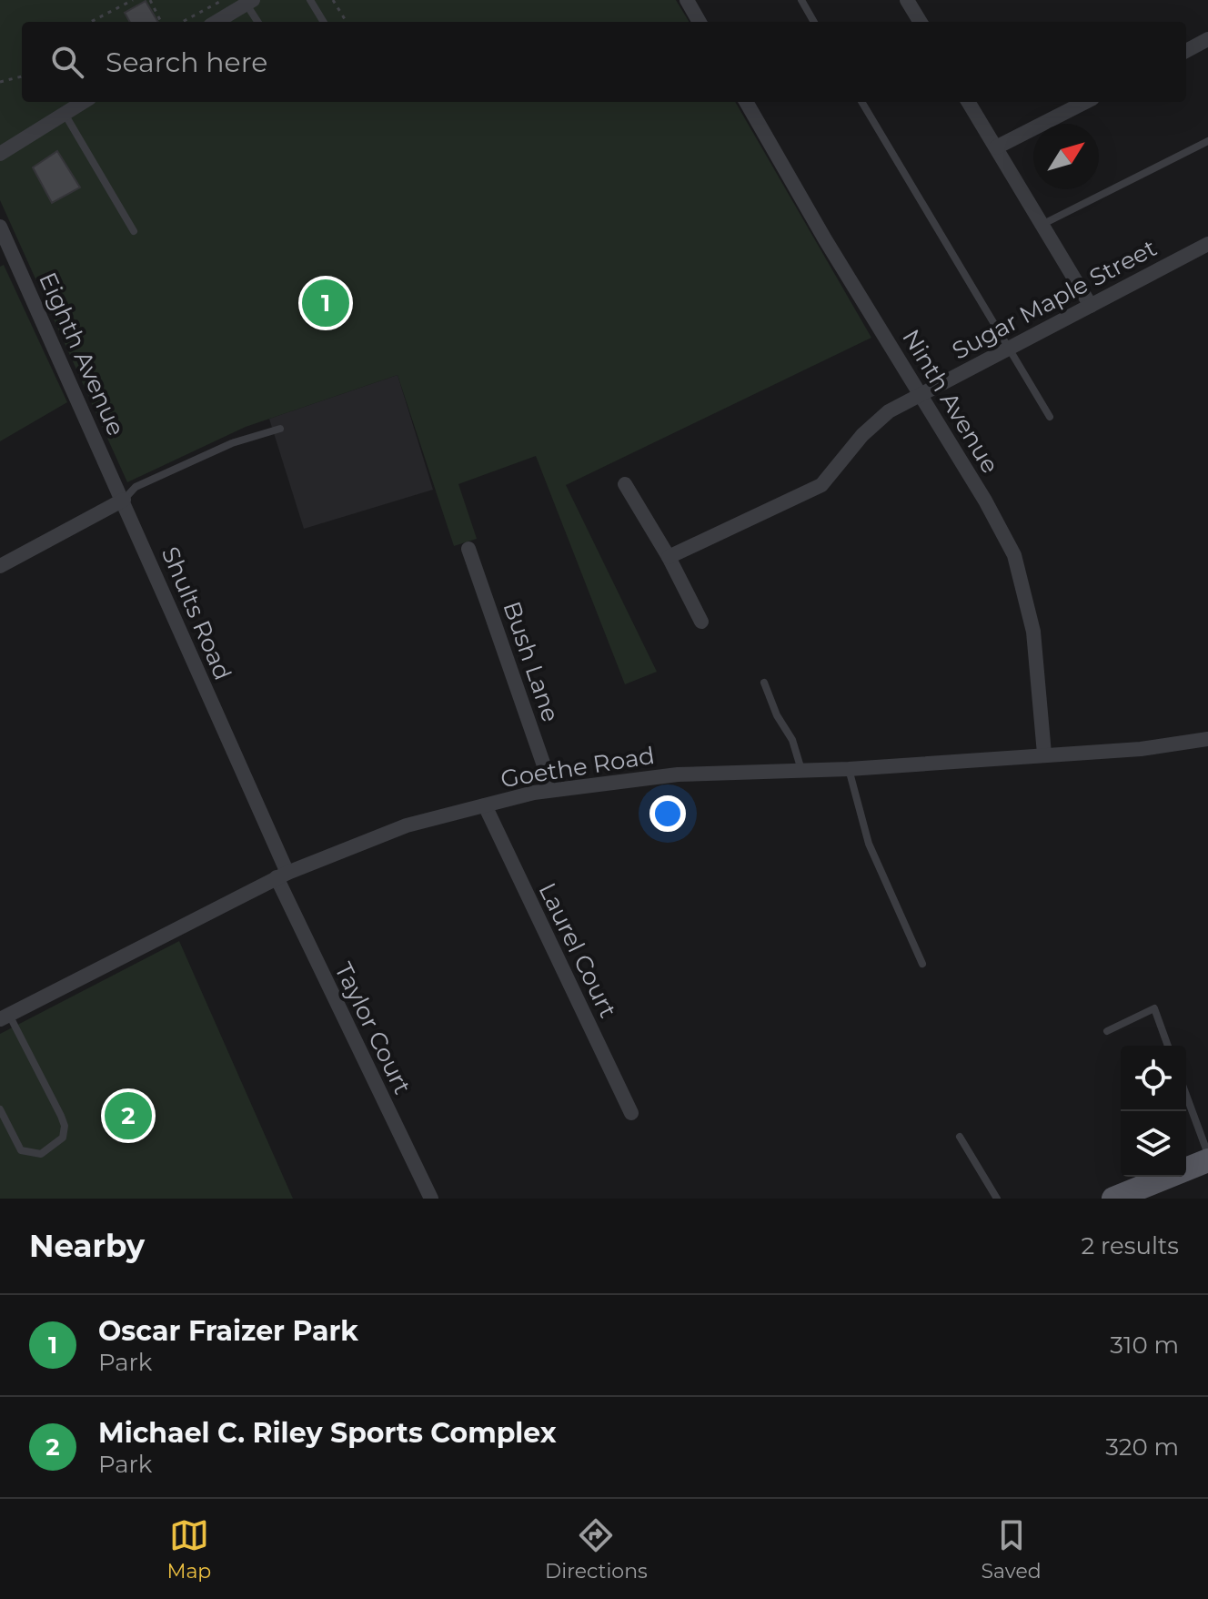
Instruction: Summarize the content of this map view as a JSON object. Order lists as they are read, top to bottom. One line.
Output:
{"streets":{"street":["Sugar Maple Street","Eighth Avenue","Ninth Avenue","Shults Road","Bush Lane","Goethe Road","Laurel Court","Taylor Court"]},"crossings":[["Sugar Maple Street","Ninth Avenue"],["Eighth Avenue","Shults Road"],["Ninth Avenue","Goethe Road"],["Shults Road","Goethe Road"],["Shults Road","Taylor Court"],["Bush Lane","Goethe Road"],["Goethe Road","Laurel Court"],["Goethe Road","Taylor Court"]],"north":"top right","page":{"search":"Search here","pins":["1","2"],"heading":["Nearby","2 results"],"list":[{"mark":"1","name":"Oscar Fraizer Park","note":"Park","value":"310 m"},{"mark":"2","name":"Michael C. Riley Sports Complex","note":"Park","value":"320 m"}],"nav":["Map","Directions","Saved"]}}
